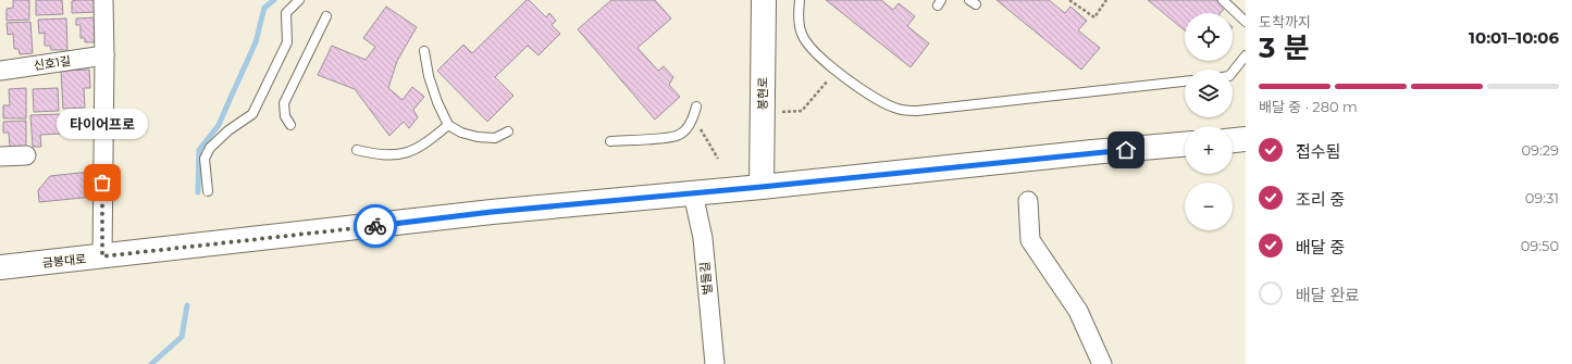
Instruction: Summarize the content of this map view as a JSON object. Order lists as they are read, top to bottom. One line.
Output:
{"streets":{"street":["신호1길","봉현로","금봉대로","벌들길"]},"crossings":[["봉현로","금봉대로"],["금봉대로","벌들길"]],"places":["타이어프로"],"page":{"heading":["3 분","도착까지","10:01–10:06"],"map_buttons":["+","−"],"bar":"배달 중 · 280 m","bubble":"타이어프로","list":[["접수됨","09:29"],["조리 중","09:31"],["배달 중","09:50"],"배달 완료"]}}
